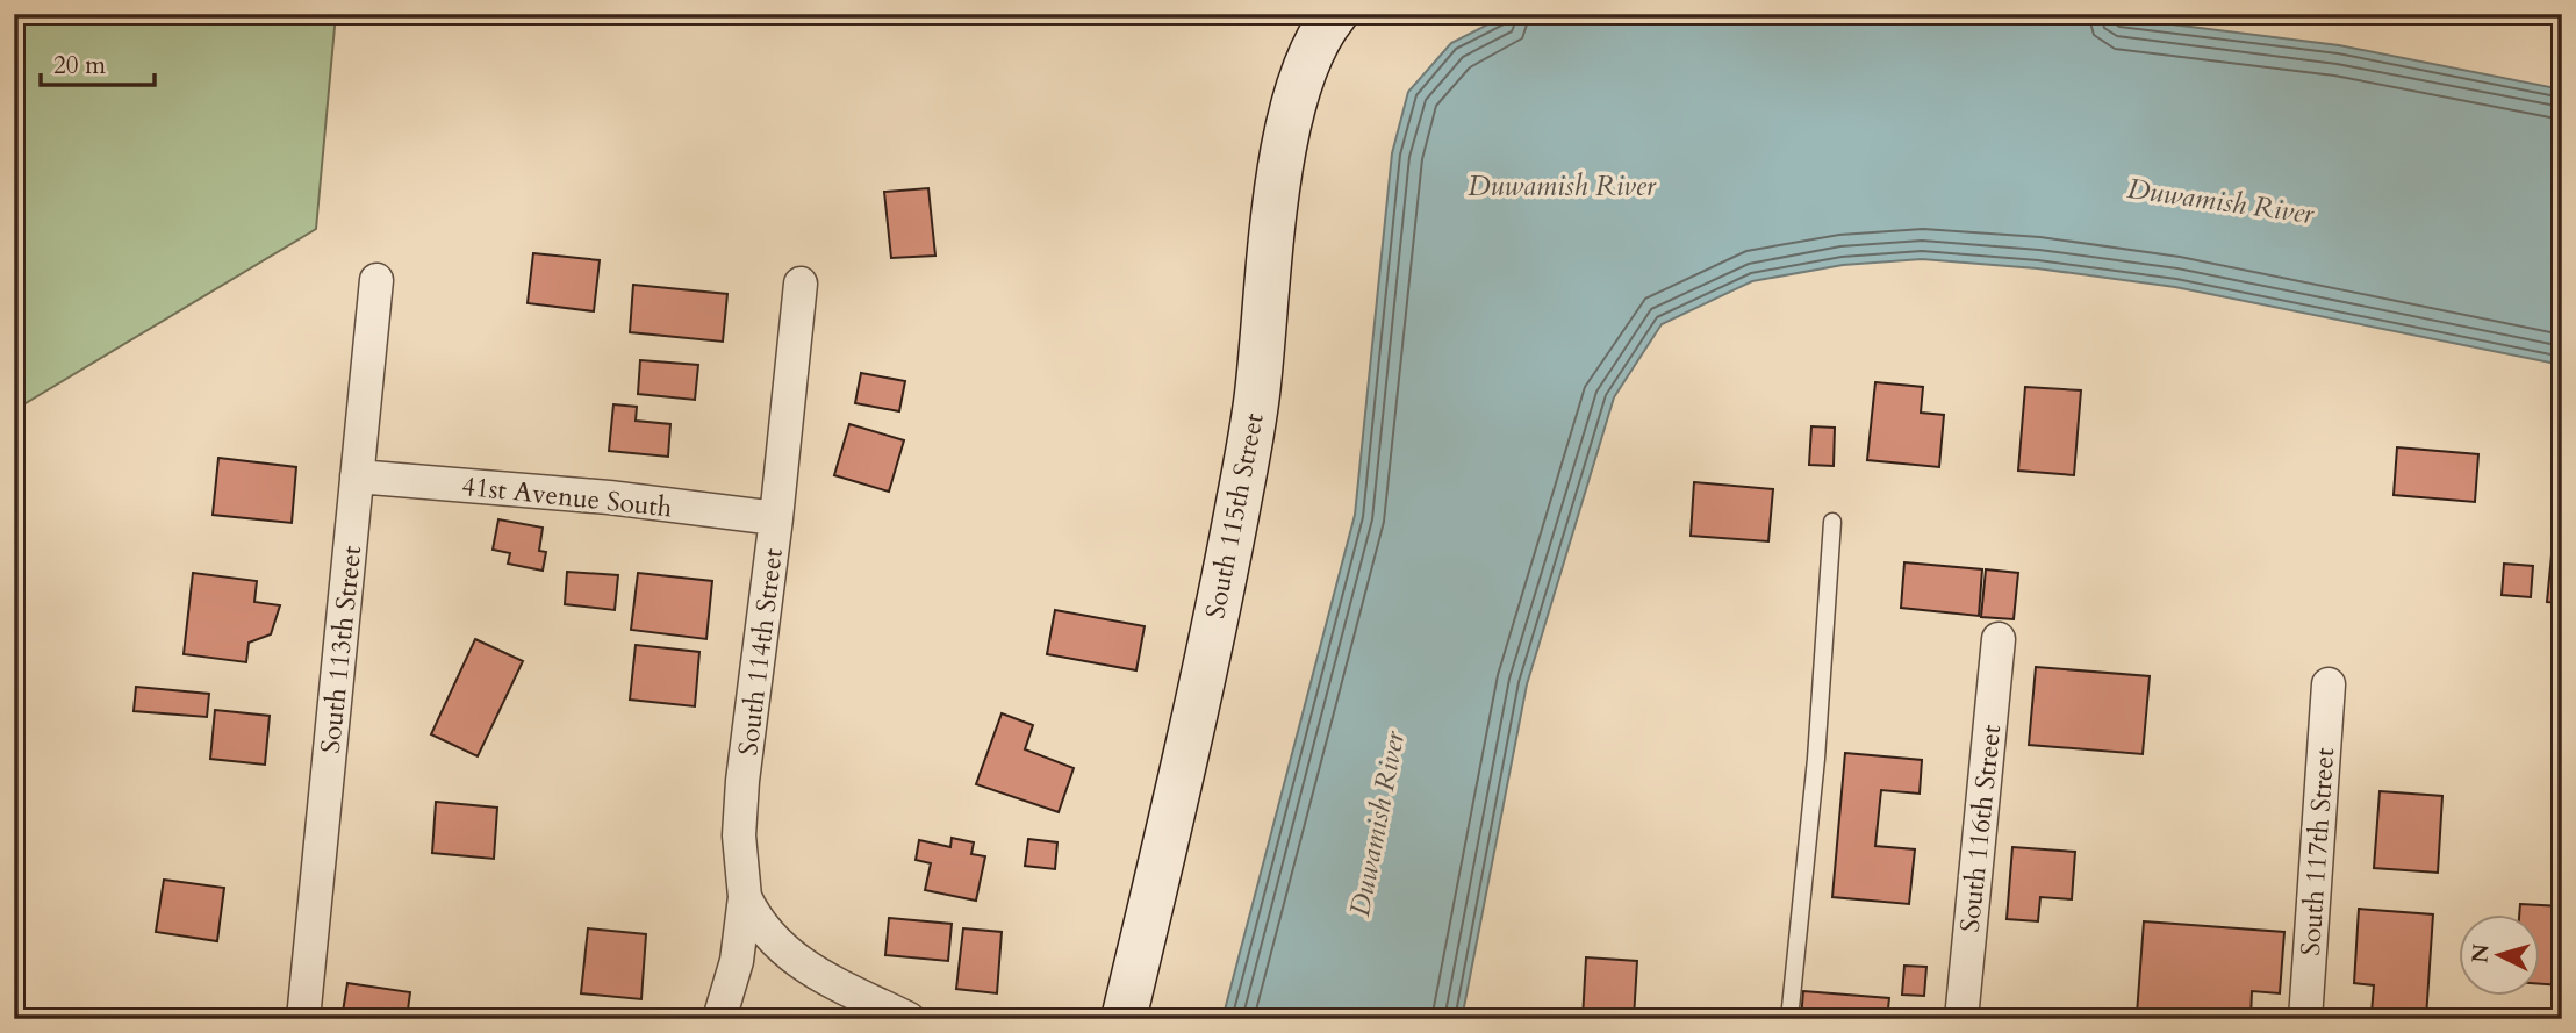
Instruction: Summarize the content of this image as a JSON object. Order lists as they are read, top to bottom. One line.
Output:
{"streets":{"street":["41st Avenue South","South 115th Street","South 113th Street","South 114th Street","South 116th Street","South 117th Street"]},"crossings":[["41st Avenue South","South 113th Street"],["41st Avenue South","South 114th Street"]],"water":["Duwamish River"],"scale_bar":"20 m","north":"left"}
